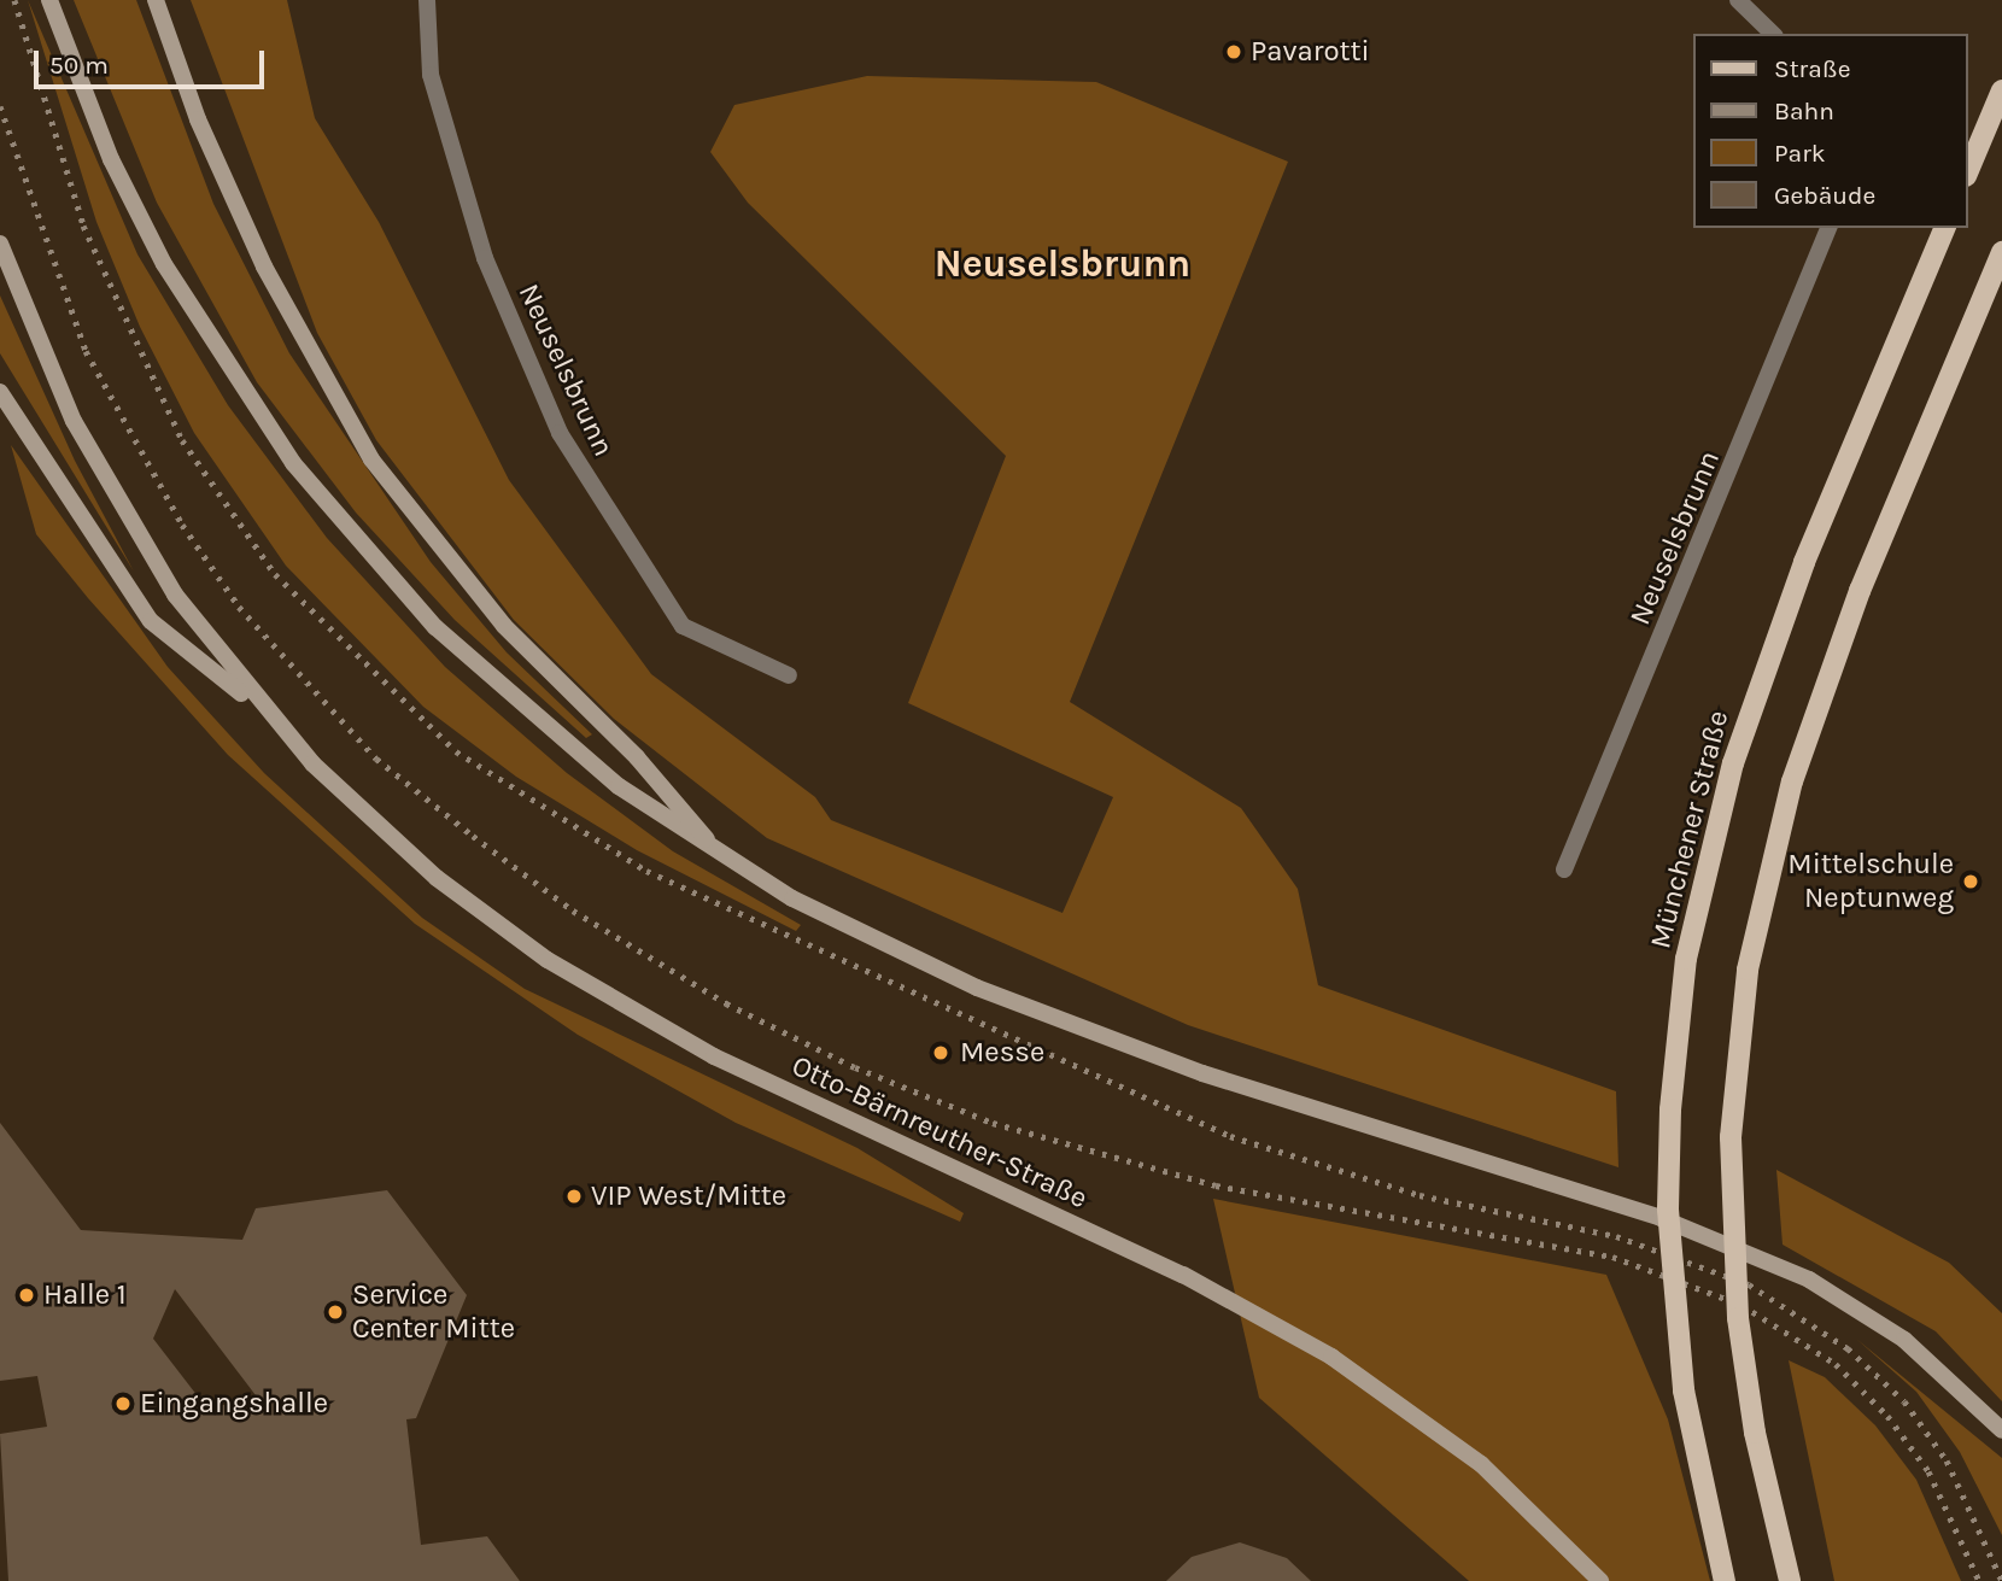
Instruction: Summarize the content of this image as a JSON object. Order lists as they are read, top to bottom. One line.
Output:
{"streets":{"main road":["Münchener Straße","Otto-Bärnreuther-Straße"],"street":["Neuselsbrunn"]},"districts":["Neuselsbrunn"],"places":["Pavarotti","Mittelschule Neptunweg","Messe","VIP West/Mitte","Halle 1","Service Center Mitte","Eingangshalle"],"legend":["Straße","Bahn","Park","Gebäude"],"scale_bar":"50 m"}
